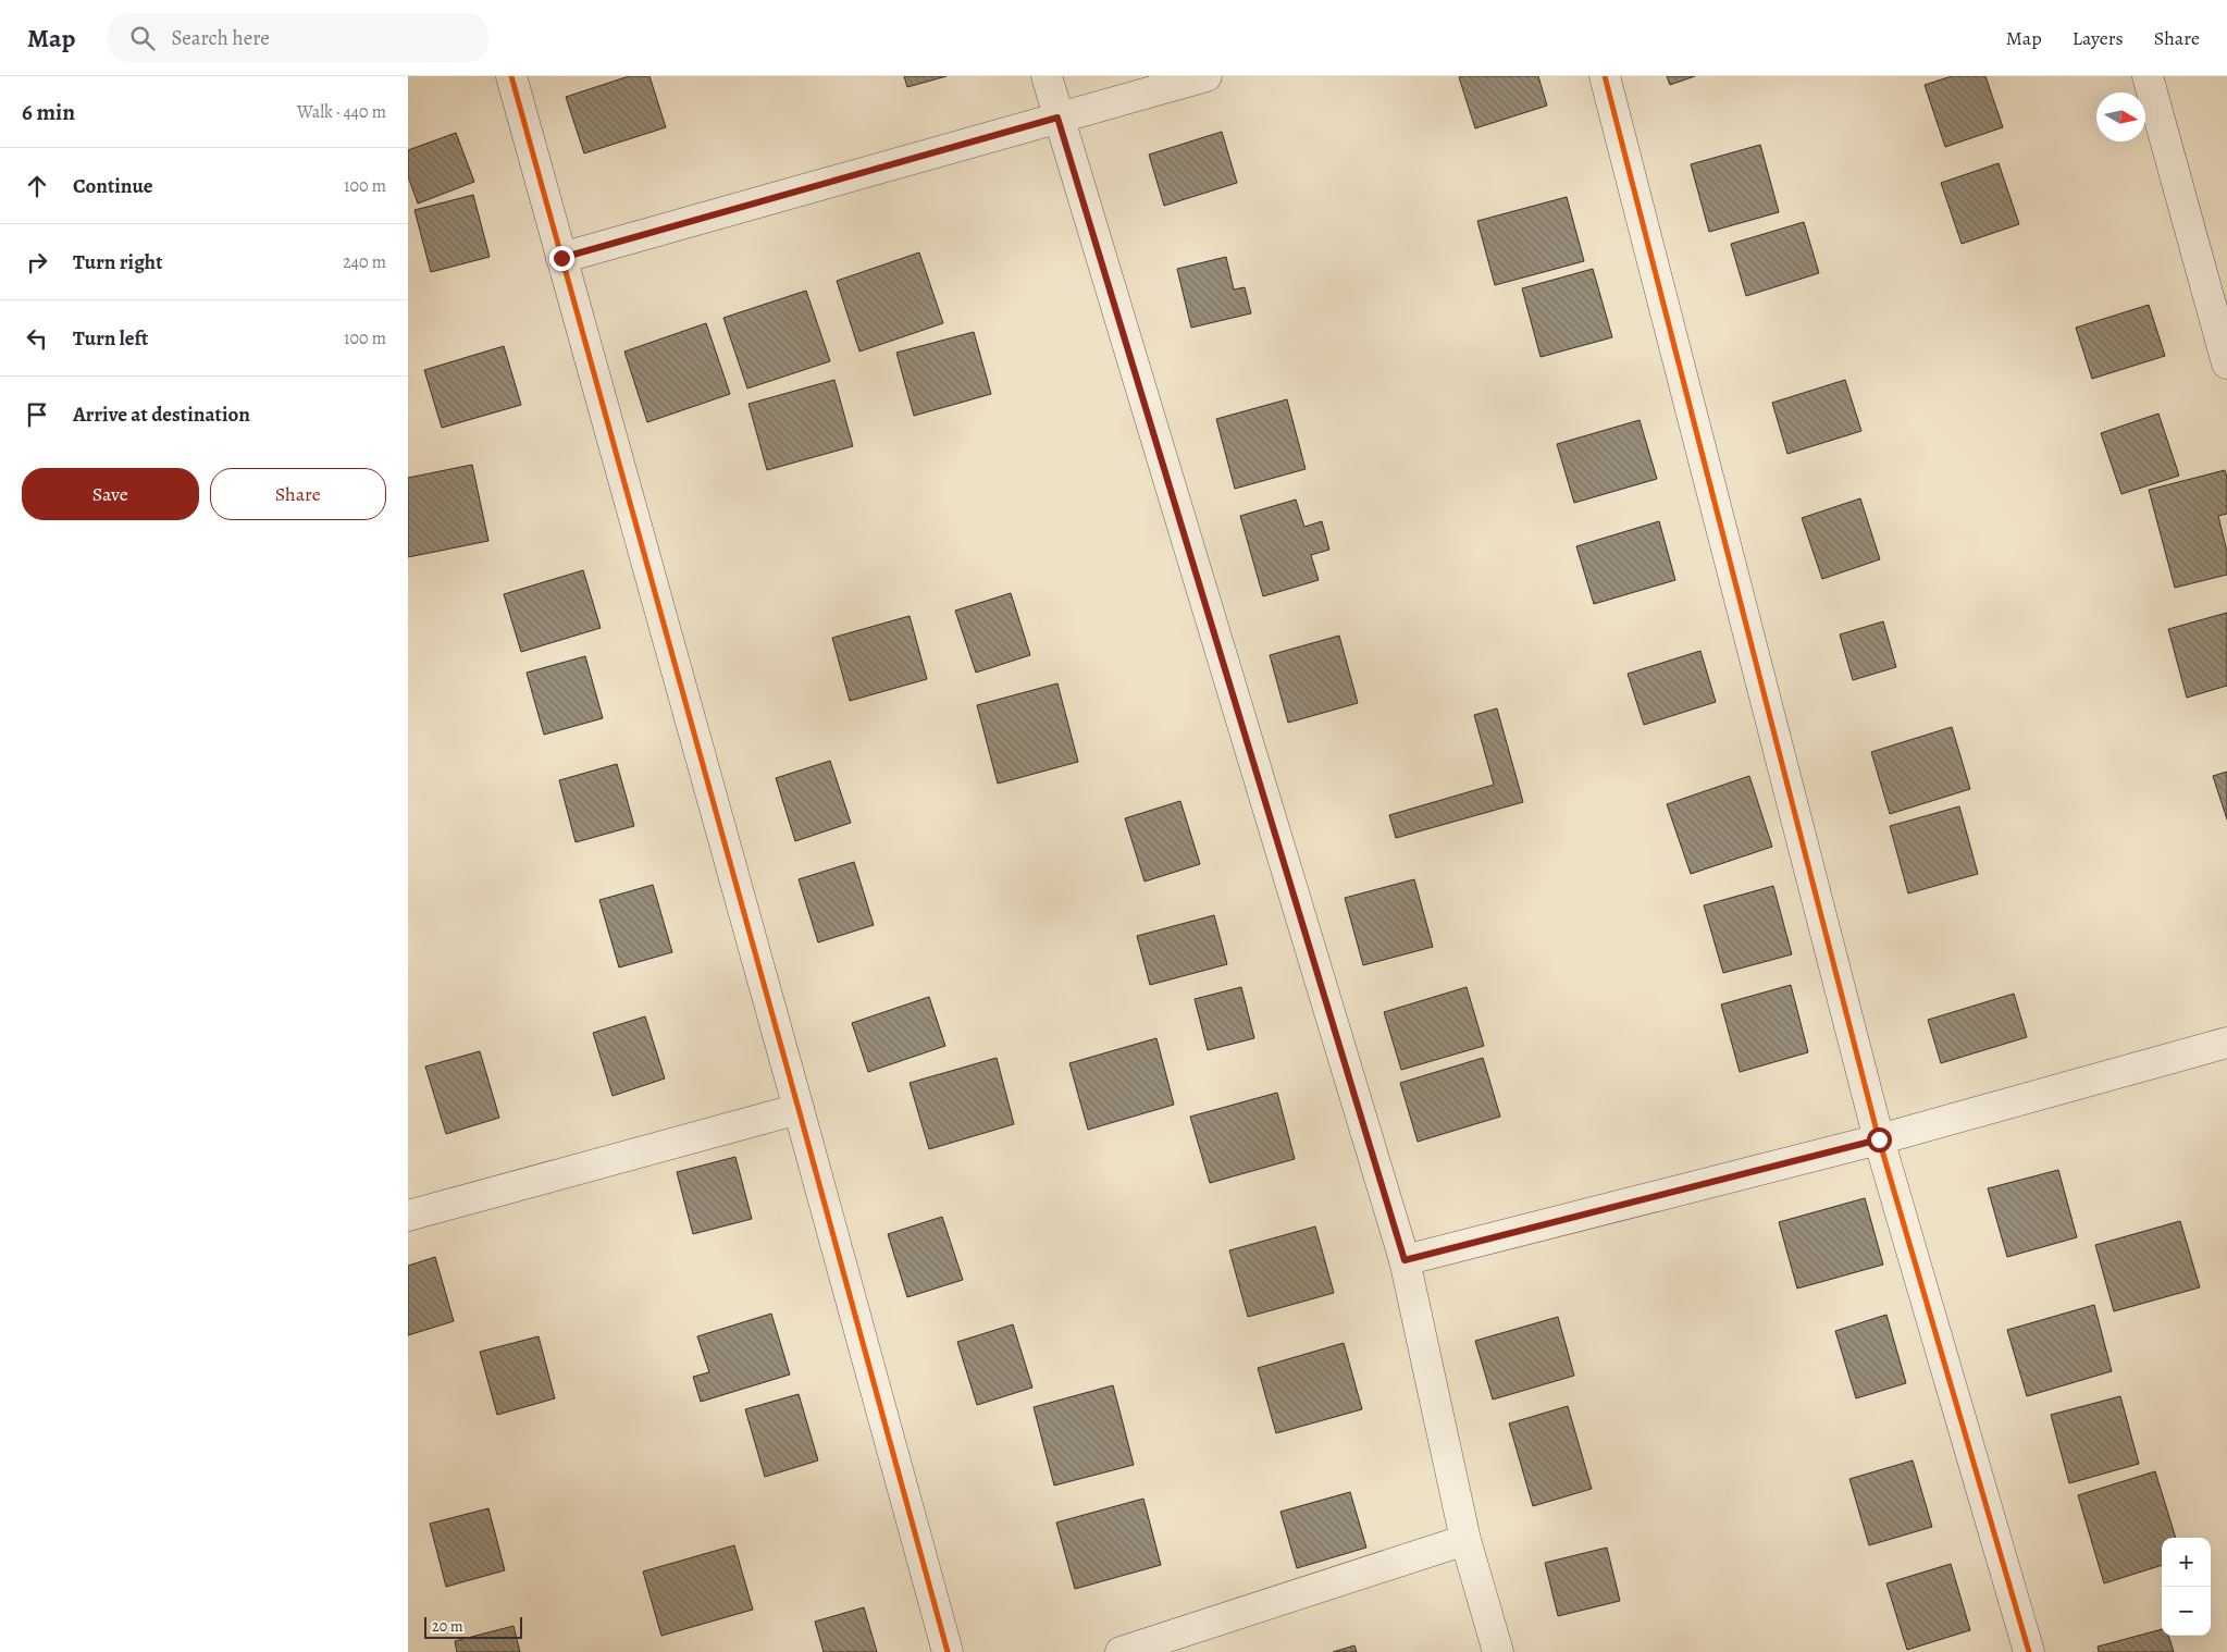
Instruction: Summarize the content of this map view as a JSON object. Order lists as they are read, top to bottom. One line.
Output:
{"scale_bar":"20 m","north":"right","page":{"header":"Map","search":"Search here","nav":["Map","Layers","Share"],"heading":["6 min","Walk · 440 m"],"list":[["Continue","100 m"],["Turn right","240 m"],["Turn left","100 m"],"Arrive at destination"],"buttons":["Save","Share"],"map_buttons":["+","−"],"scale":"20 m"}}
